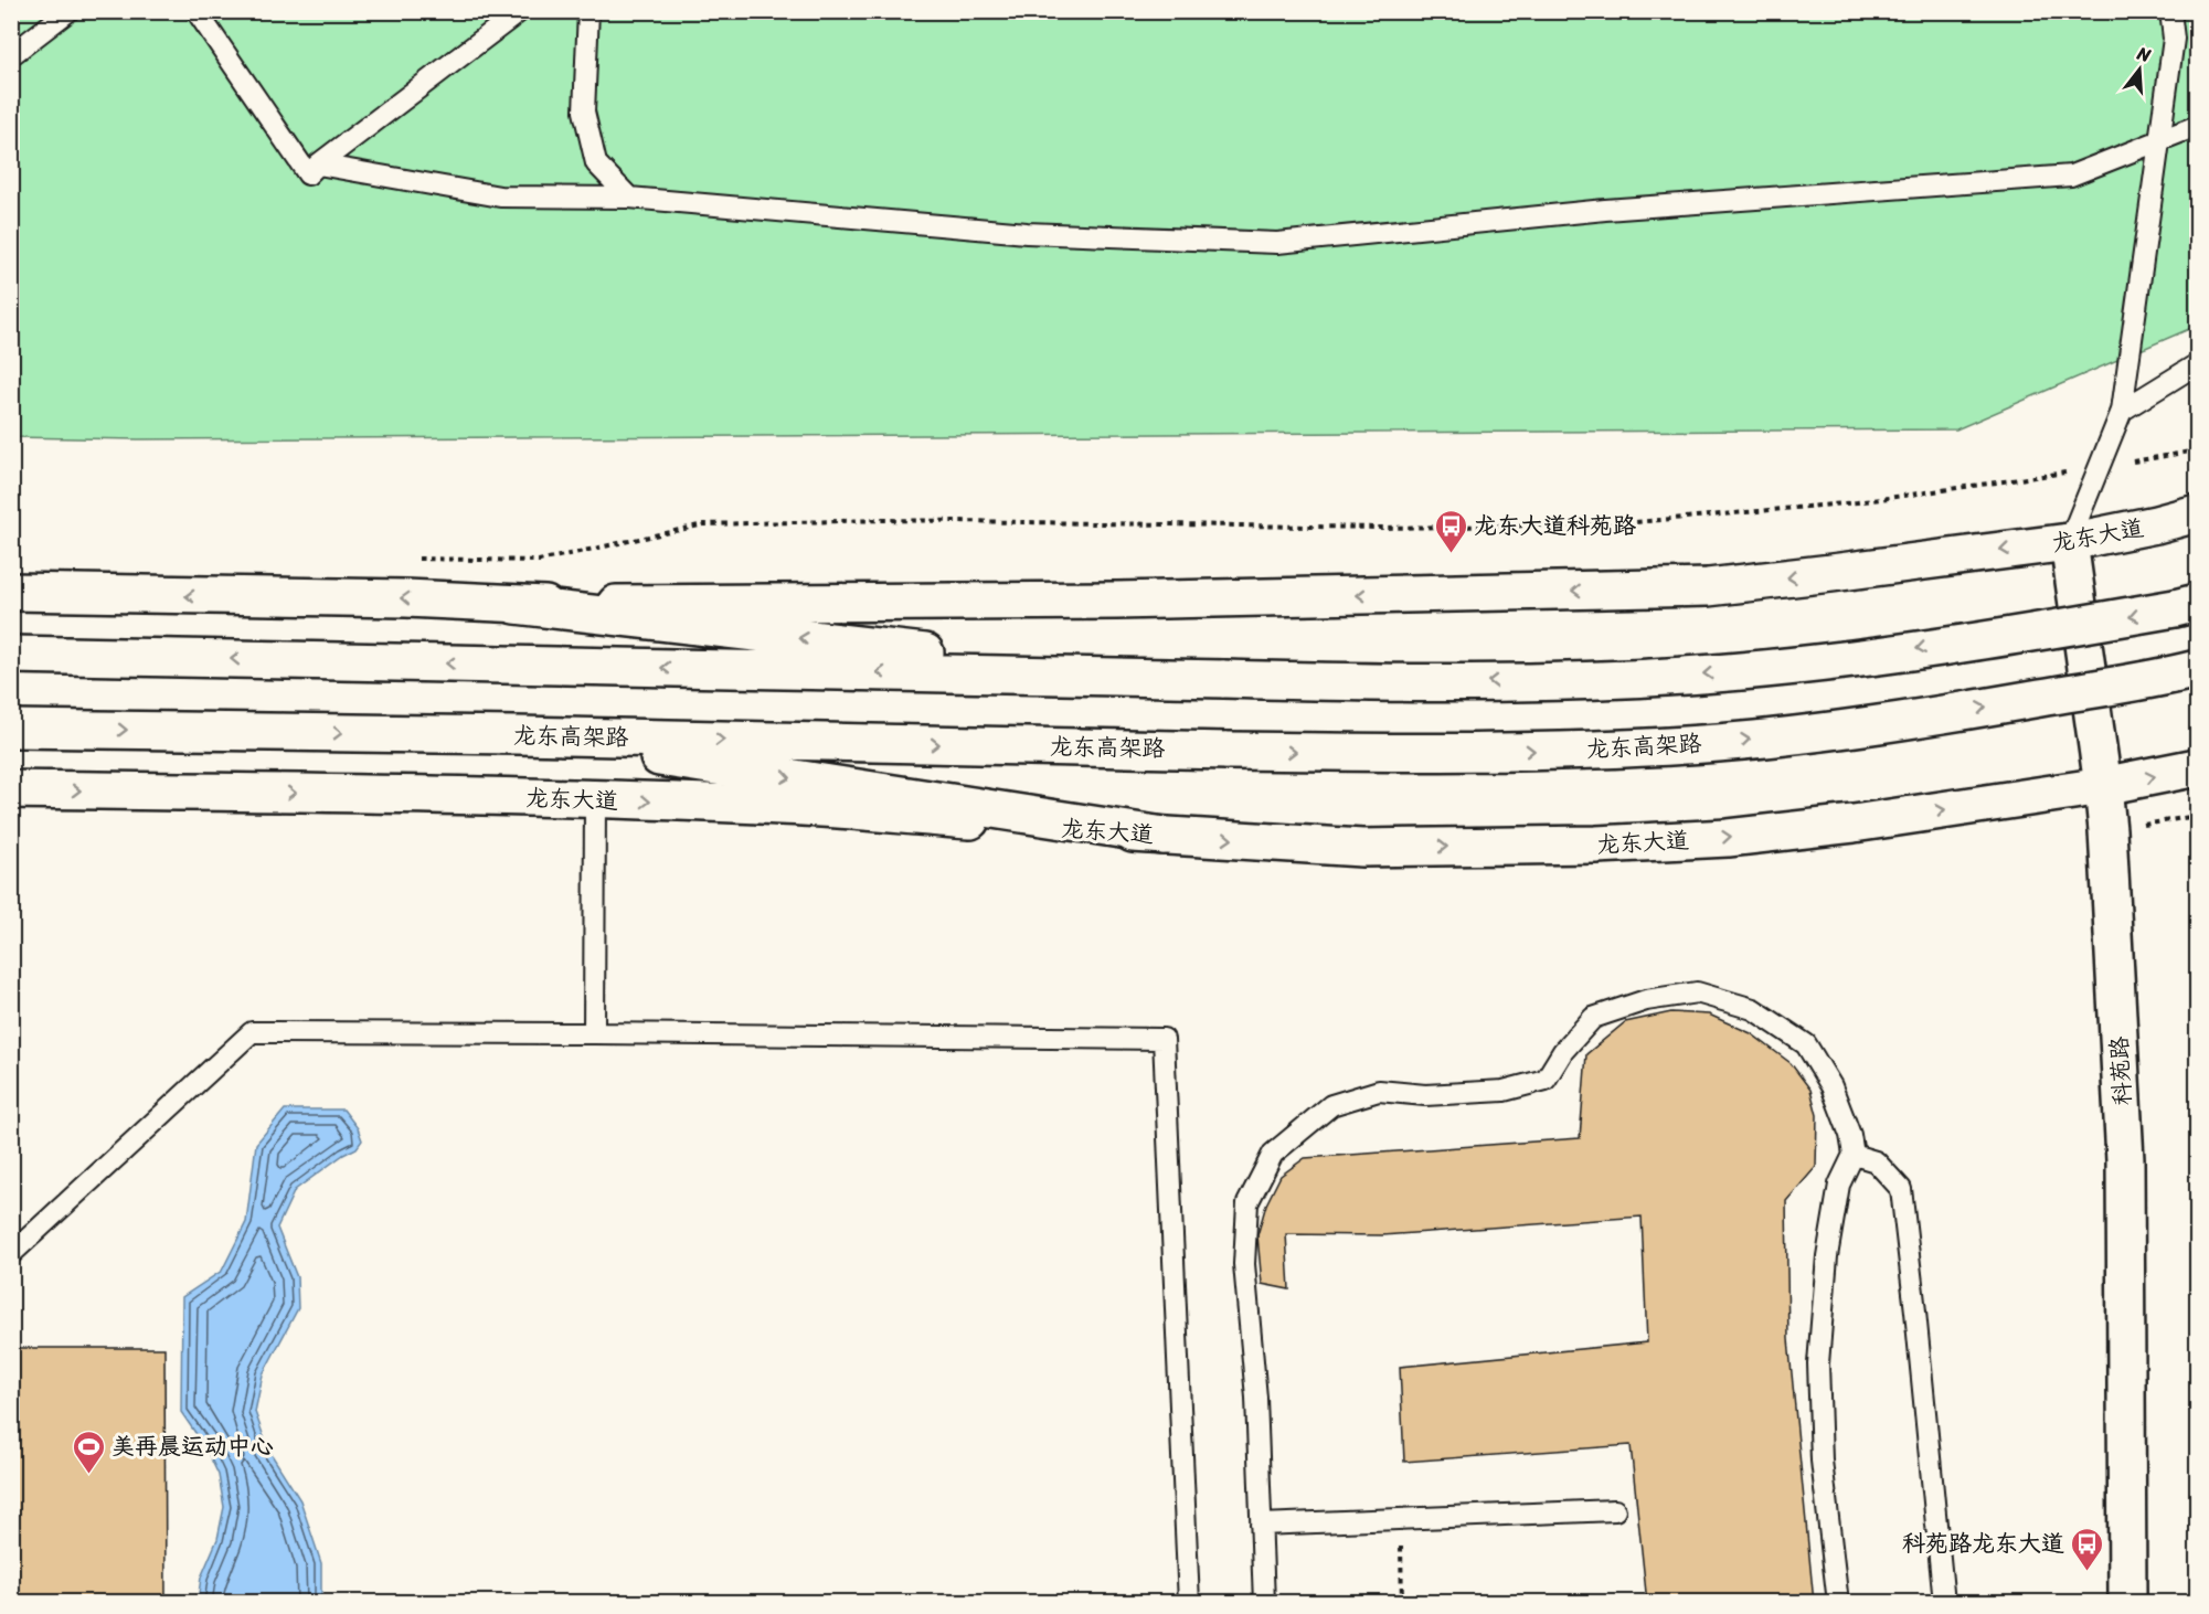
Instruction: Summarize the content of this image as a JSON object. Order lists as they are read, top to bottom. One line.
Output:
{"streets":{"main road":["龙东大道","龙东高架路","科苑路"]},"crossings":[["龙东大道","科苑路"]],"places":{"bus stop":["龙东大道科苑路","科苑路龙东大道"],"sports":["美再晨运动中心"]},"north":"top"}
